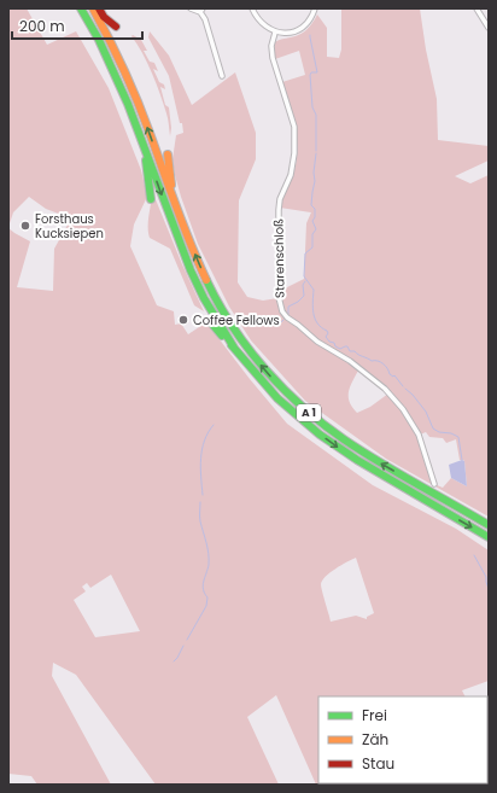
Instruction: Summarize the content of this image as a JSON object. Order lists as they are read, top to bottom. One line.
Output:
{"streets":{"highway":["A 1"],"street":["Starenschloß"]},"places":["Forsthaus Kucksiepen","Coffee Fellows"],"legend":["Frei","Zäh","Stau"],"scale_bar":"200 m"}
